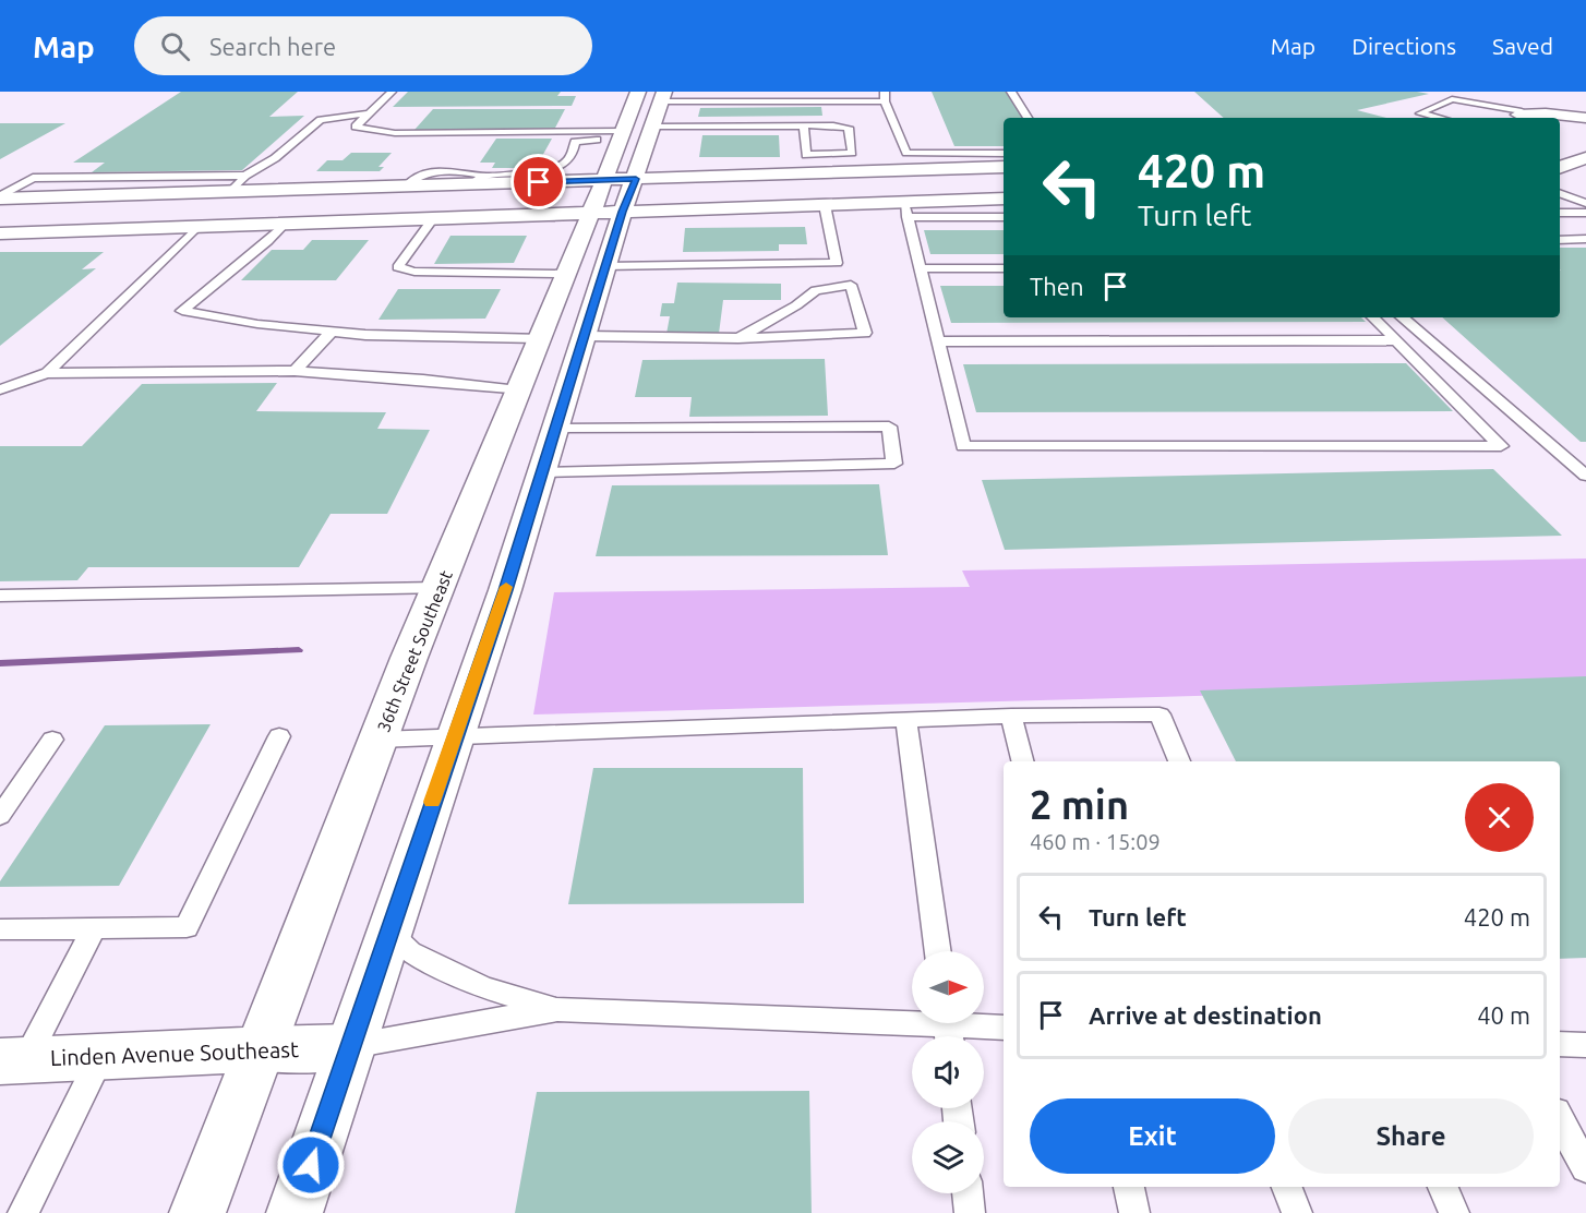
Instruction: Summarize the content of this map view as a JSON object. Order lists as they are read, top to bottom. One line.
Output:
{"streets":{"street":["36th Street Southeast","Linden Avenue Southeast"]},"crossings":[["36th Street Southeast","Linden Avenue Southeast"]],"north":"right","page":{"header":"Map","search":"Search here","nav":["Map","Directions","Saved"],"turn":["420 m","Turn left"],"then":"Then","heading":["2 min","460 m · 15:09"],"list":[{"name":"Turn left","value":"420 m"},{"name":"Arrive at destination","value":"40 m"}],"buttons":["Exit","Share"]}}
